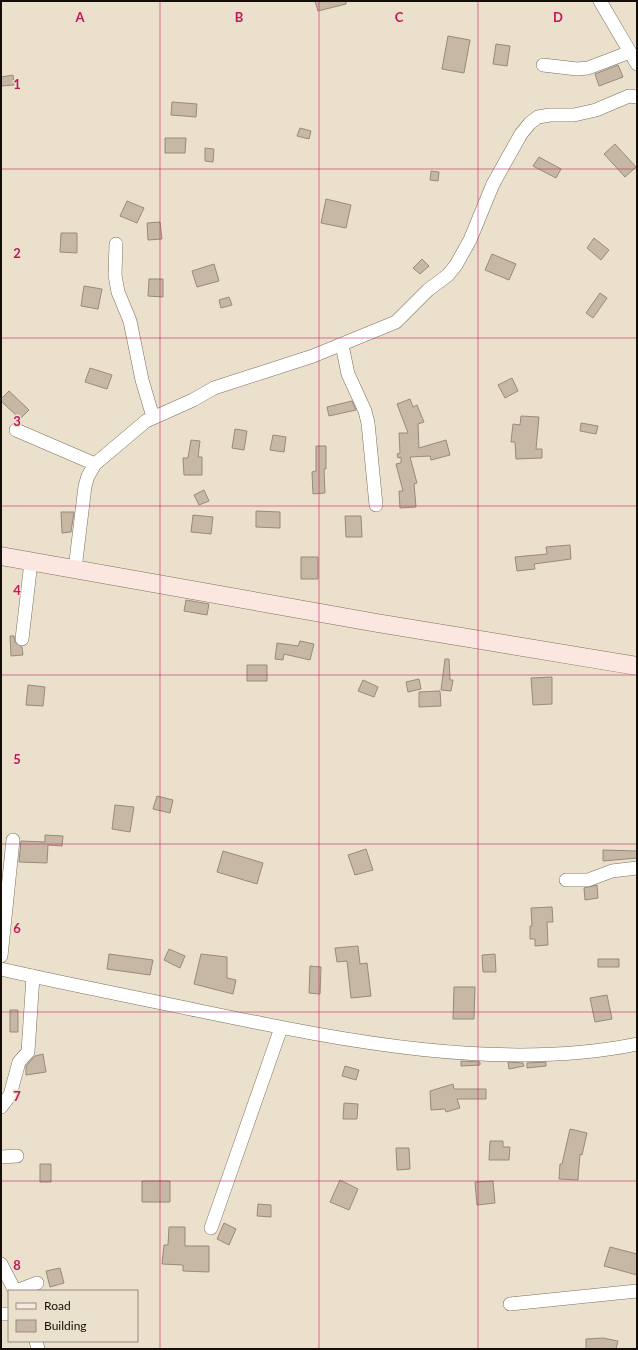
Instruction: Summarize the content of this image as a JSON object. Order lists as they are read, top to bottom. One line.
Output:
{"legend":["Road","Building"],"grid":{"columns":["A","B","C","D"],"rows":["1","2","3","4","5","6","7","8"]}}
